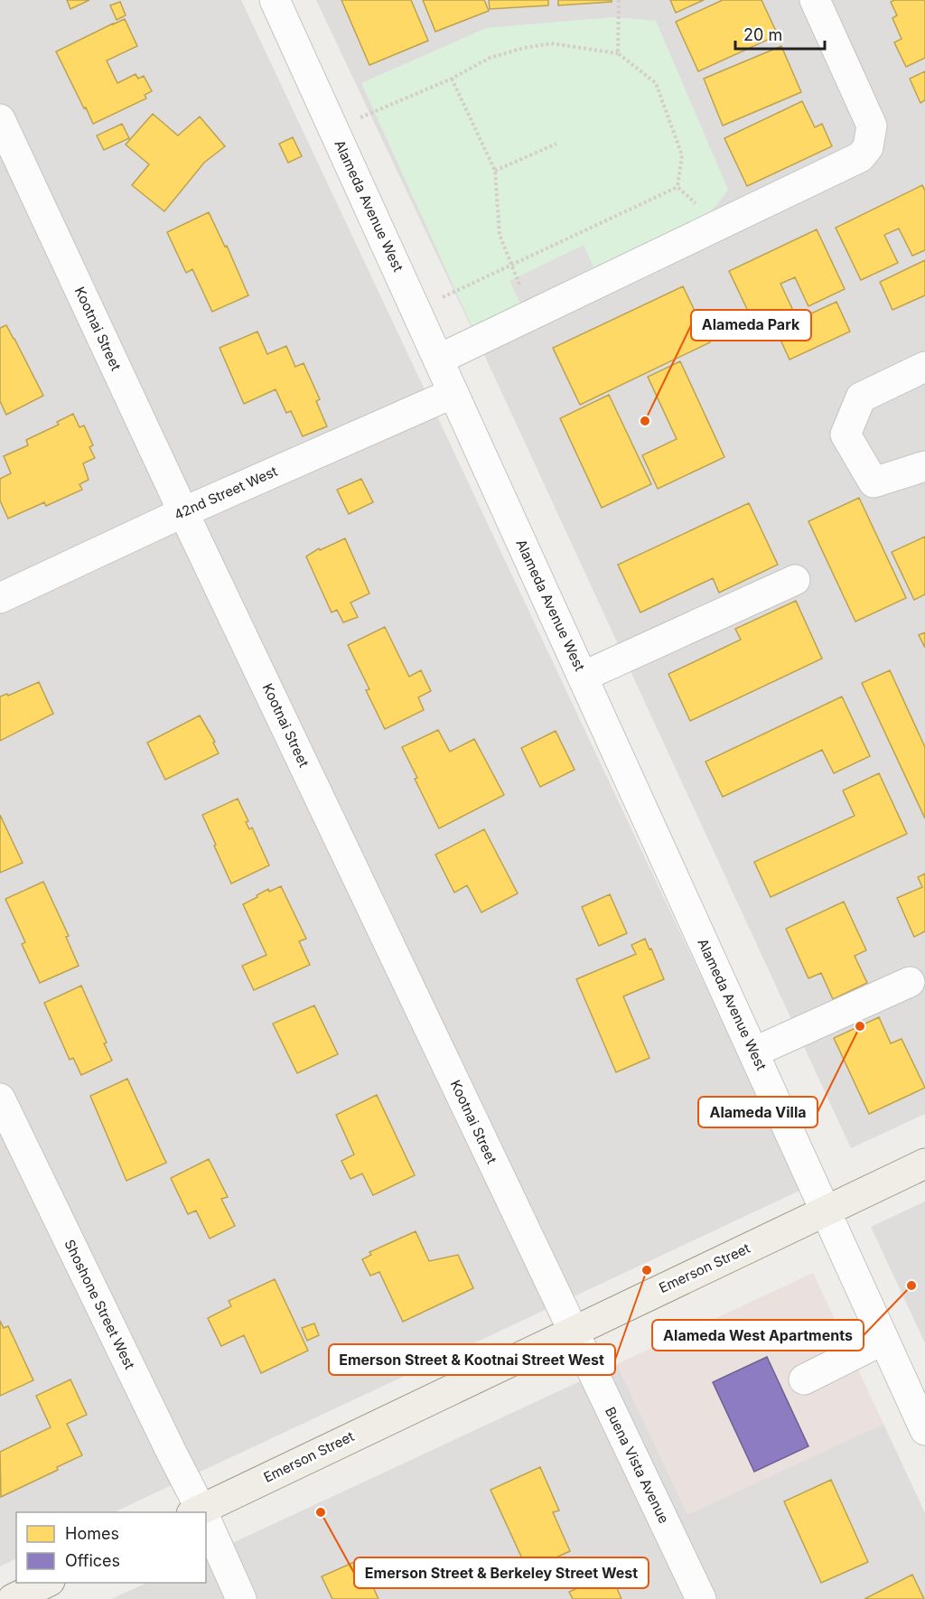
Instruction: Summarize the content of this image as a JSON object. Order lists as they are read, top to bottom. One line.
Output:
{"streets":{"main road":["Emerson Street"],"street":["Alameda Avenue West","Kootnai Street","42nd Street West","Shoshone Street West","Buena Vista Avenue"]},"crossings":[["Alameda Avenue West","42nd Street West"],["Alameda Avenue West","Emerson Street"],["Kootnai Street","42nd Street West"],["Kootnai Street","Emerson Street"],["Kootnai Street","Buena Vista Avenue"],["Emerson Street","Buena Vista Avenue"]],"places":["Alameda Park","Alameda Villa","Emerson Street & Kootnai Street West","Alameda West Apartments","Emerson Street & Berkeley Street West"],"legend":["Homes","Offices"],"scale_bar":"20 m"}
